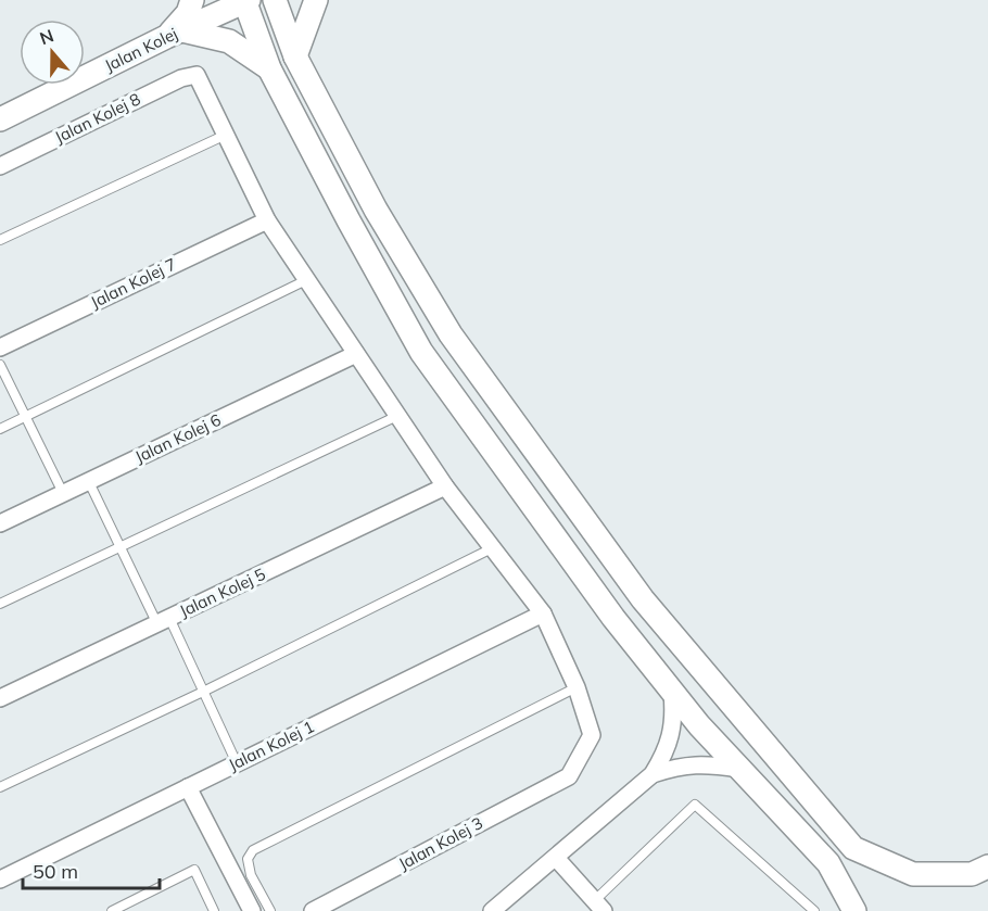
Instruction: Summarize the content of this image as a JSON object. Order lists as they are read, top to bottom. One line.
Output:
{"streets":{"street":["Jalan Kolej","Jalan Kolej 8","Jalan Kolej 7","Jalan Kolej 6","Jalan Kolej 5","Jalan Kolej 1","Jalan Kolej 3"]},"scale_bar":"50 m","north":"top"}
